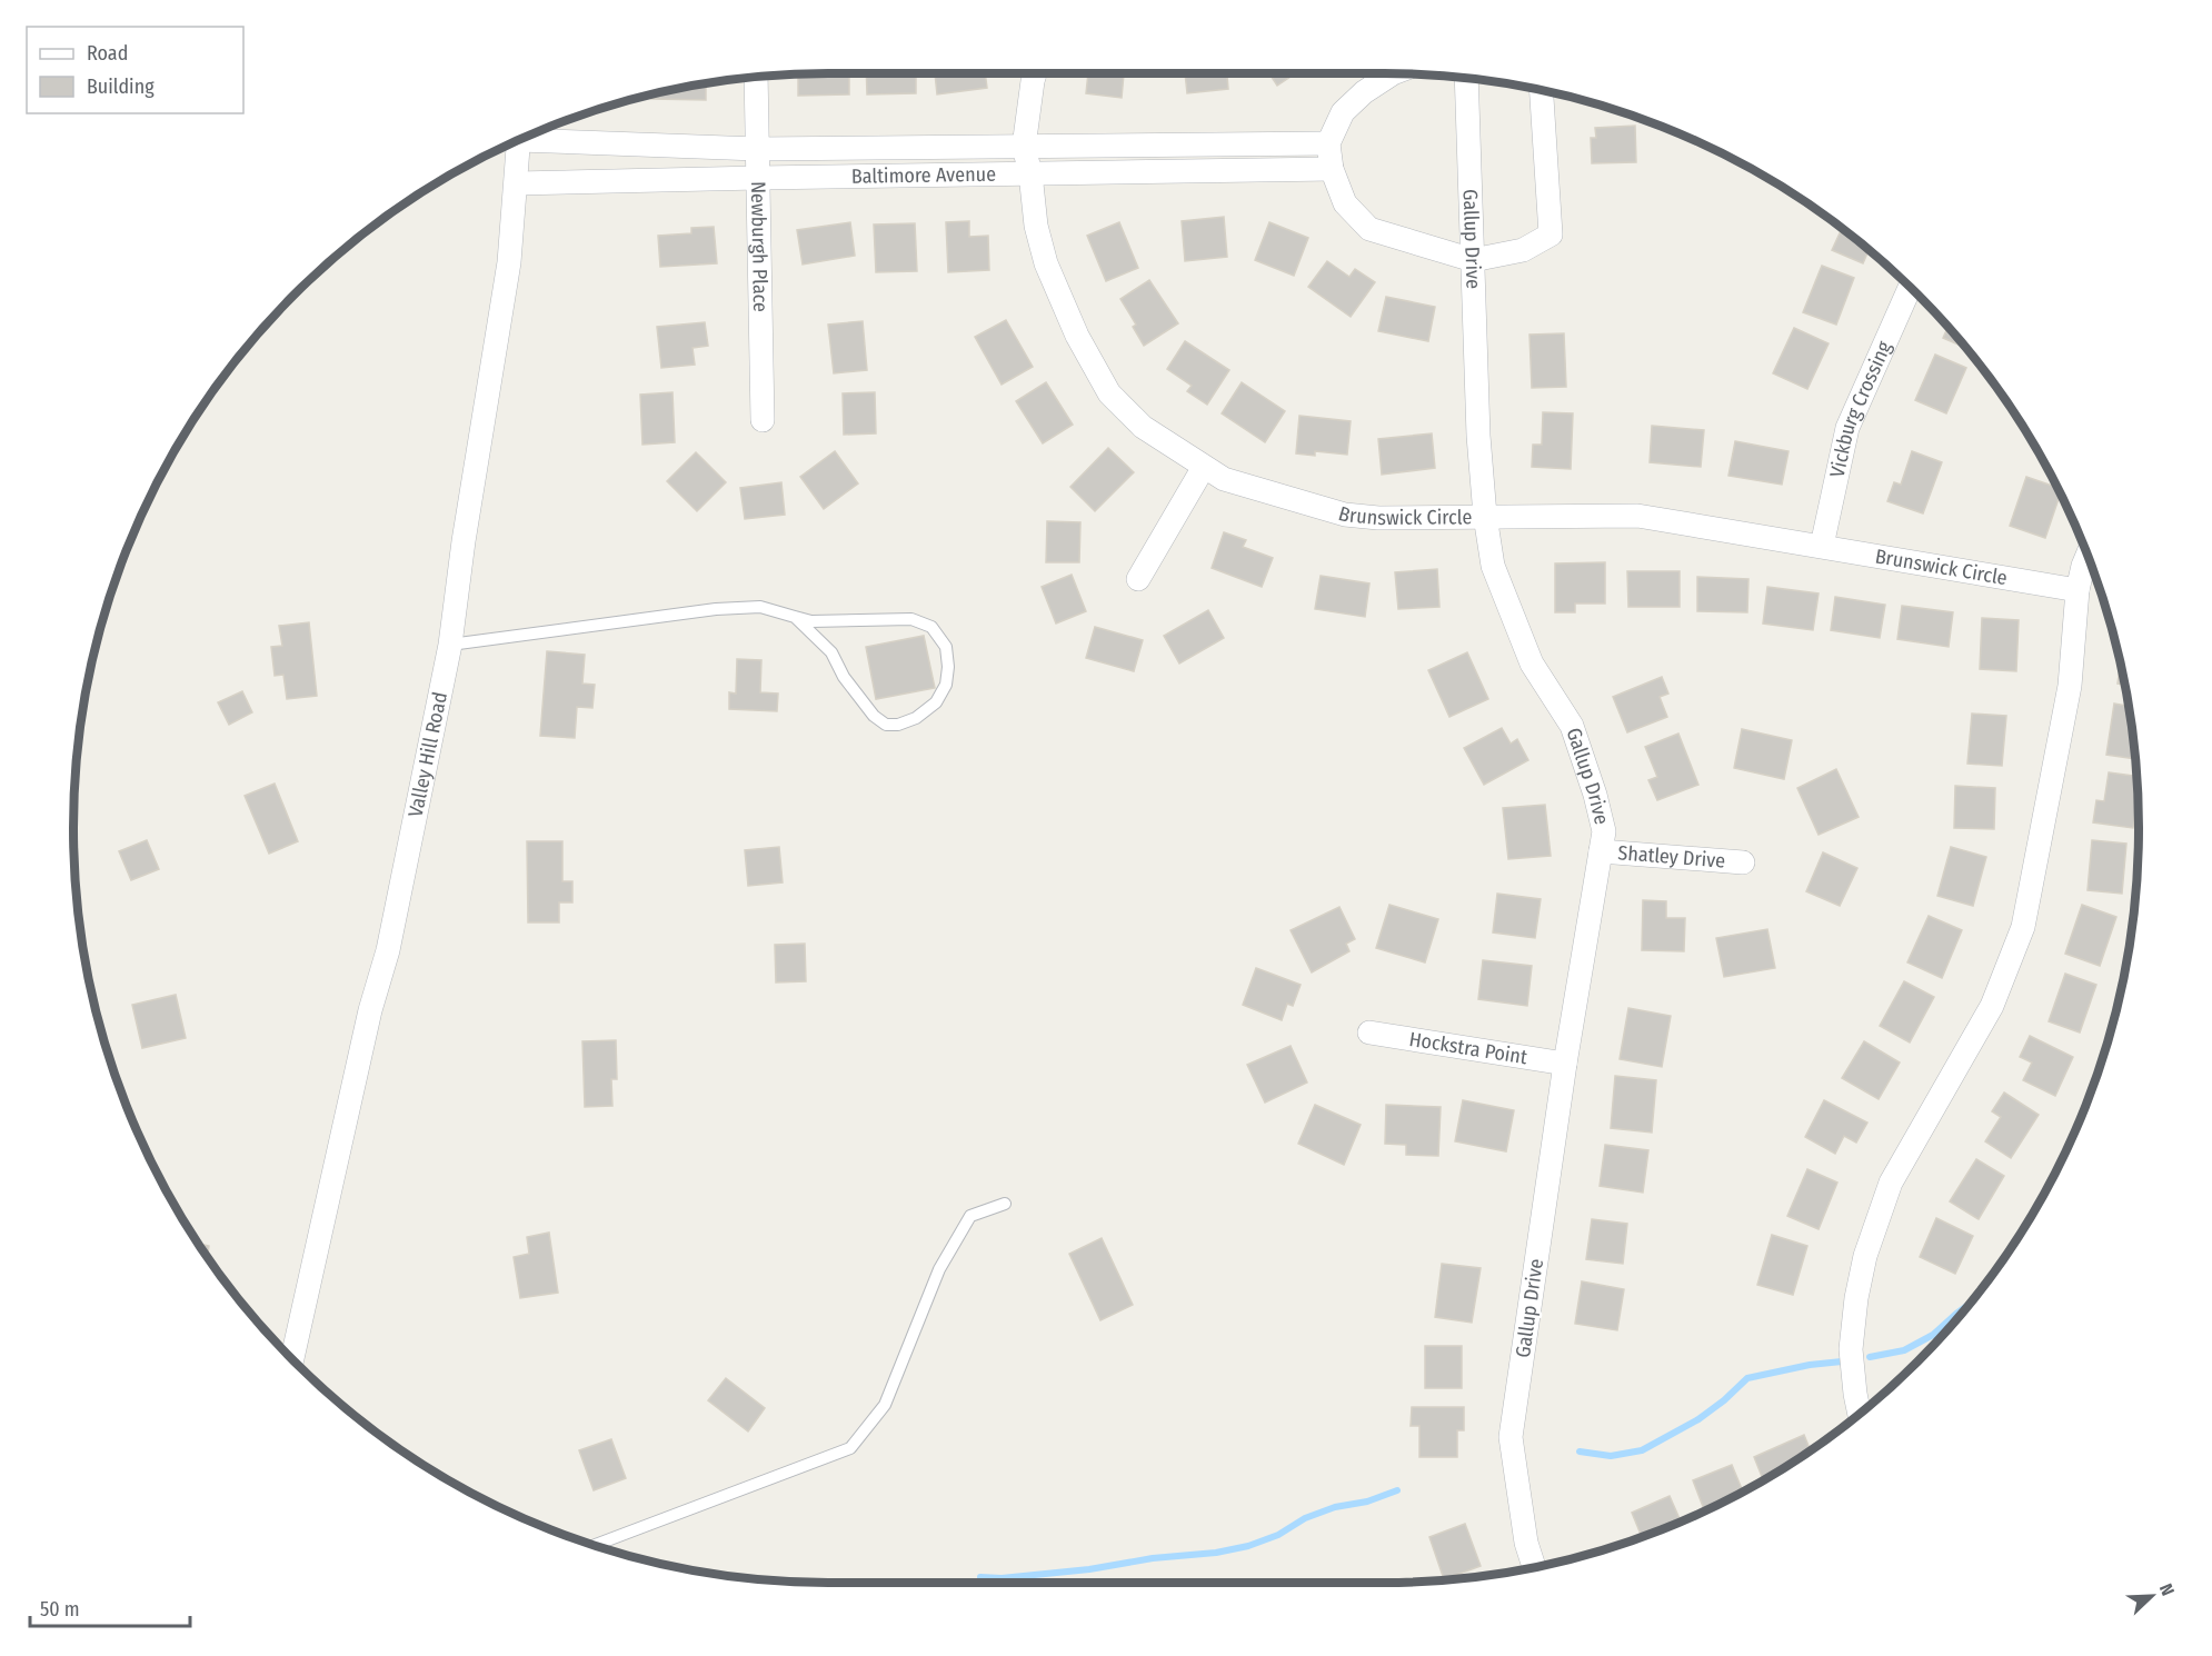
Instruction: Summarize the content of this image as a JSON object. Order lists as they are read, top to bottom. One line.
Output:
{"streets":{"street":["Baltimore Avenue","Gallup Drive","Newburgh Place","Vickburg Crossing","Brunswick Circle","Valley Hill Road","Shatley Drive","Hockstra Point"]},"crossings":[["Baltimore Avenue","Newburgh Place"],["Baltimore Avenue","Brunswick Circle"],["Baltimore Avenue","Valley Hill Road"],["Gallup Drive","Brunswick Circle"],["Gallup Drive","Shatley Drive"],["Gallup Drive","Hockstra Point"],["Vickburg Crossing","Brunswick Circle"]],"legend":["Road","Building"],"scale_bar":"50 m","north":"top right"}
